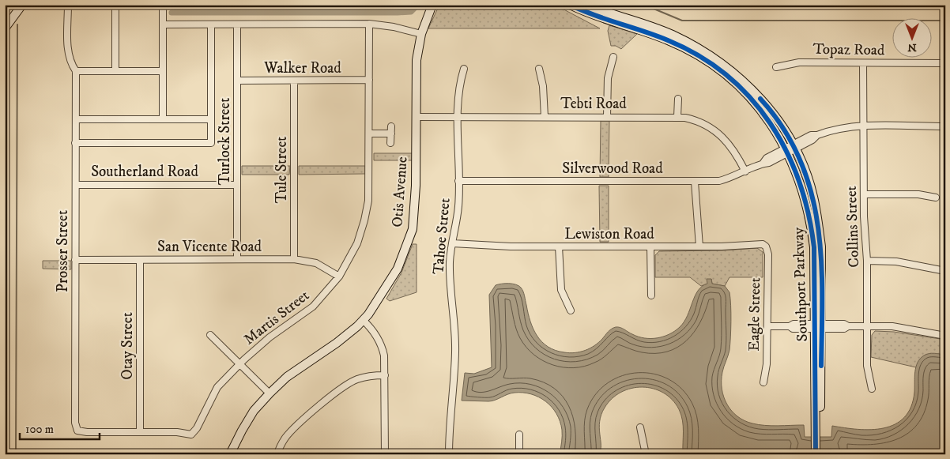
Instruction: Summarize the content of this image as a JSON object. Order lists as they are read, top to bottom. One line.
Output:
{"streets":{"street":["Topaz Road","Walker Road","Tebti Road","Turlock Street","Silverwood Road","Tule Street","Southerland Road","Otis Avenue","Collins Street","Lewiston Road","Tahoe Street","San Vicente Road","Prosser Street","Southport Parkway","Eagle Street","Martis Street","Otay Street"]},"crossings":[["Topaz Road","Collins Street"],["Walker Road","Turlock Street"],["Walker Road","Tule Street"],["Walker Road","Martis Street"],["Tebti Road","Silverwood Road"],["Tebti Road","Otis Avenue"],["Tebti Road","Tahoe Street"],["Turlock Street","Southerland Road"],["Turlock Street","San Vicente Road"],["Silverwood Road","Collins Street"],["Silverwood Road","Tahoe Street"],["Silverwood Road","Southport Parkway"],["Tule Street","San Vicente Road"],["Southerland Road","Prosser Street"],["Lewiston Road","Tahoe Street"],["Lewiston Road","Eagle Street"],["San Vicente Road","Prosser Street"],["San Vicente Road","Martis Street"],["San Vicente Road","Otay Street"],["Prosser Street","Martis Street"],["Prosser Street","Otay Street"],["Martis Street","Otay Street"]],"scale_bar":"100 m","north":"bottom"}
